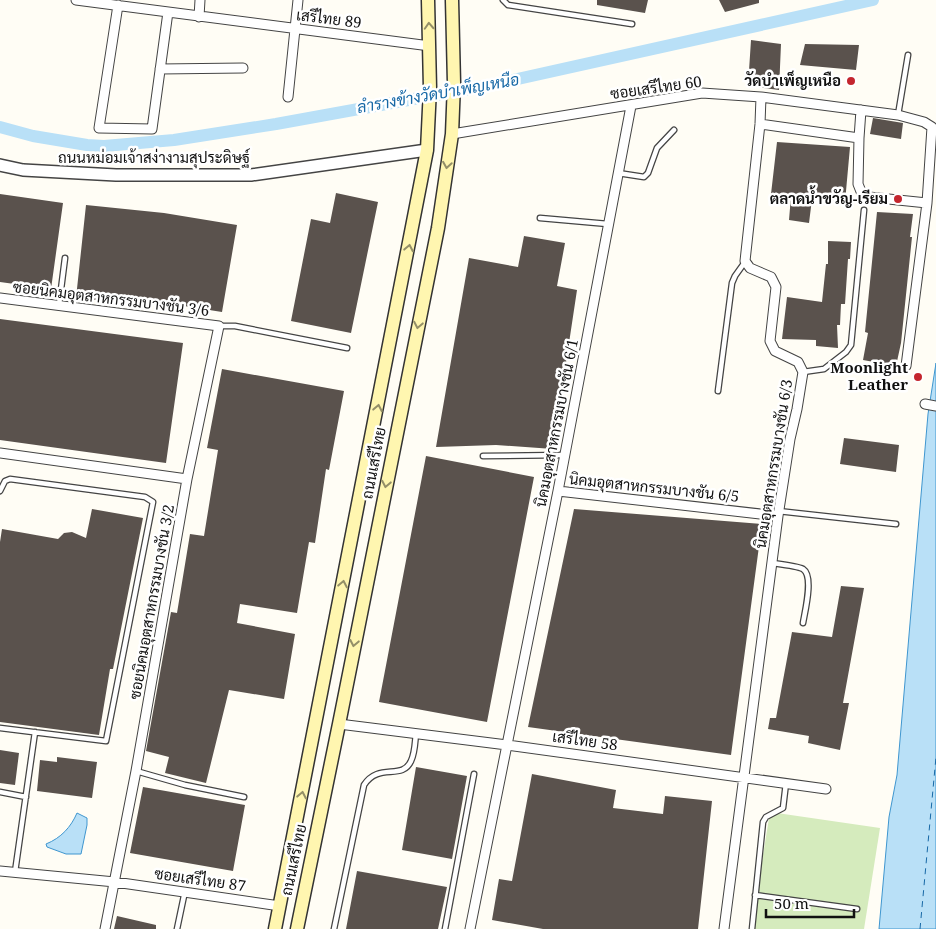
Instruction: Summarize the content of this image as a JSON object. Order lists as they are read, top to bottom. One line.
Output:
{"streets":{"main road":["ถนนเสรีไทย"],"street":["เสรีไทย 89","ซอยเสรีไทย 60","ถนนหม่อมเจ้าสง่างามสุประดิษฐ์","ซอยนิคมอุตสาหกรรมบางชัน 3/6","นิคมอุตสาหกรรมบางชัน 6/1","นิคมอุตสาหกรรมบางชัน 6/3","นิคมอุตสาหกรรมบางชัน 6/5","ซอยนิคมอุตสาหกรรมบางชัน 3/2","เสรีไทย 58","ซอยเสรีไทย 87"]},"crossings":[["เสรีไทย 89","ถนนเสรีไทย"],["ซอยเสรีไทย 60","นิคมอุตสาหกรรมบางชัน 6/1"],["ซอยเสรีไทย 60","ถนนเสรีไทย"],["ถนนหม่อมเจ้าสง่างามสุประดิษฐ์","ถนนเสรีไทย"],["ซอยนิคมอุตสาหกรรมบางชัน 3/6","ซอยนิคมอุตสาหกรรมบางชัน 3/2"],["นิคมอุตสาหกรรมบางชัน 6/1","นิคมอุตสาหกรรมบางชัน 6/5"],["นิคมอุตสาหกรรมบางชัน 6/1","เสรีไทย 58"],["ถนนเสรีไทย","เสรีไทย 58"],["ถนนเสรีไทย","ซอยเสรีไทย 87"],["นิคมอุตสาหกรรมบางชัน 6/3","นิคมอุตสาหกรรมบางชัน 6/5"],["นิคมอุตสาหกรรมบางชัน 6/3","เสรีไทย 58"],["ซอยนิคมอุตสาหกรรมบางชัน 3/2","ซอยเสรีไทย 87"]],"water":["ลำรางข้างวัดบำเพ็ญเหนือ"],"places":["วัดบำเพ็ญเหนือ","ตลาดน้ำขวัญ-เรียม","Moonlight Leather"],"scale_bar":"50 m"}
